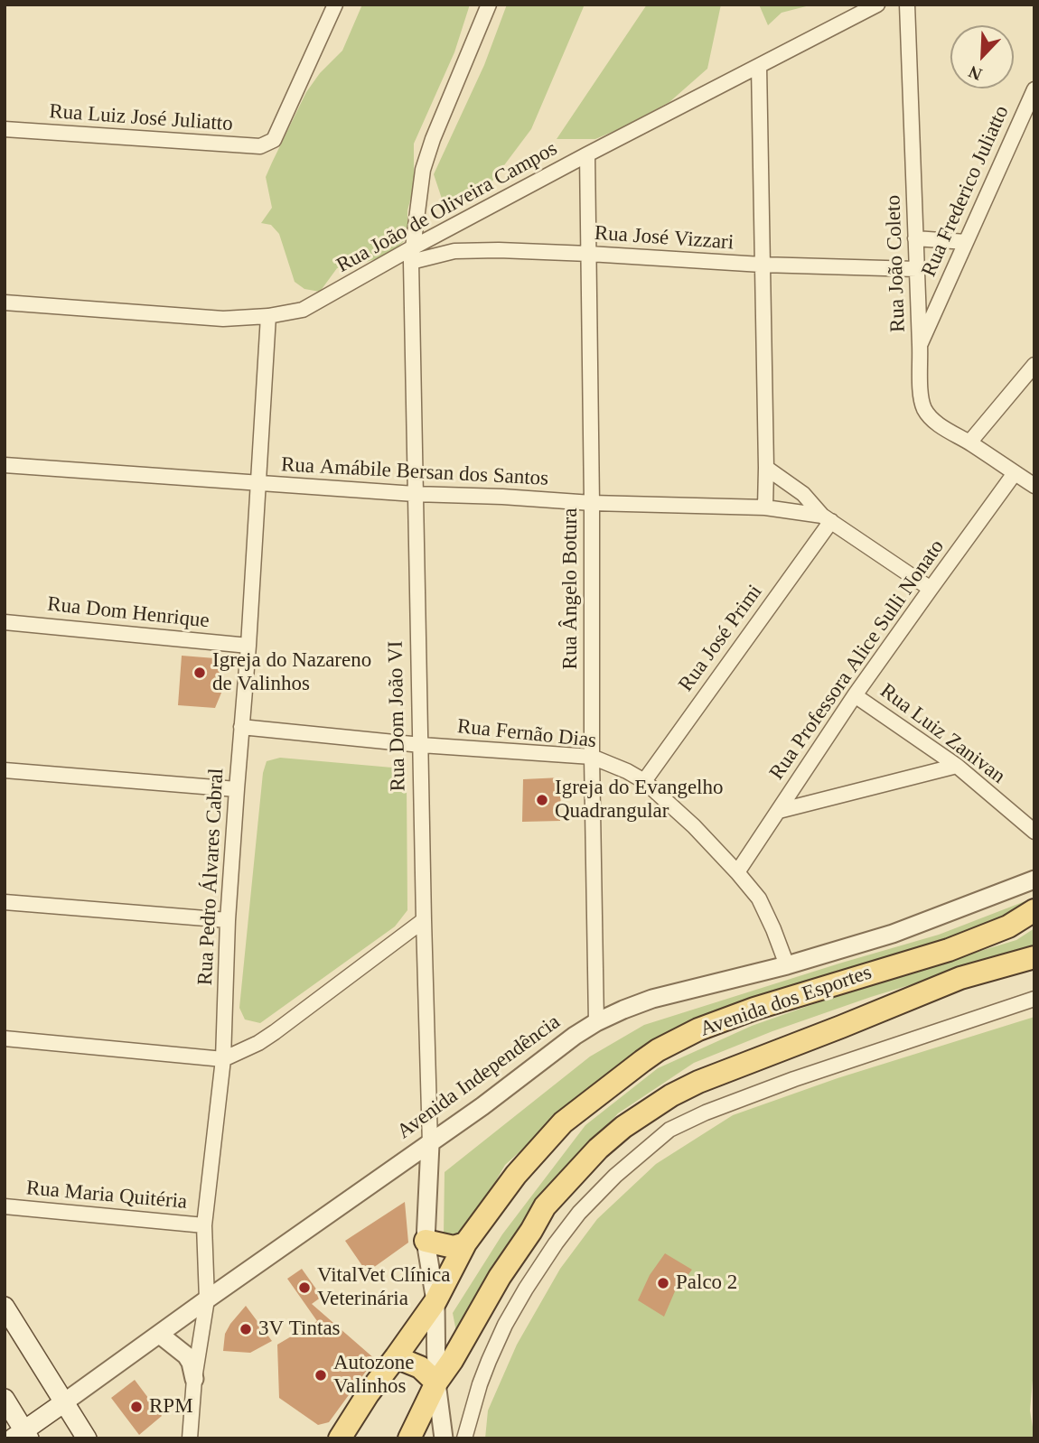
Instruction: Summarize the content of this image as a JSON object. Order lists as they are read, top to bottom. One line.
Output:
{"streets":{"main road":["Avenida dos Esportes","Avenida Independência"],"street":["Rua Luiz José Juliatto","Rua Frederico Juliatto","Rua João de Oliveira Campos","Rua José Vizzari","Rua João Coleto","Rua Amábile Bersan dos Santos","Rua Ângelo Botura","Rua Dom Henrique","Rua José Primi","Rua Professora Alice Sulli Nonato","Rua Dom João VI","Rua Fernão Dias","Rua Luiz Zanivan","Rua Pedro Álvares Cabral","Rua Maria Quitéria"]},"crossings":[["Rua Frederico Juliatto","Rua João Coleto"],["Rua João de Oliveira Campos","Rua José Vizzari"],["Rua João de Oliveira Campos","Rua Ângelo Botura"],["Rua João de Oliveira Campos","Rua Dom João VI"],["Rua João de Oliveira Campos","Rua Pedro Álvares Cabral"],["Rua José Vizzari","Rua João Coleto"],["Rua José Vizzari","Rua Ângelo Botura"],["Rua José Vizzari","Rua Dom João VI"],["Rua João Coleto","Rua Professora Alice Sulli Nonato"],["Rua Amábile Bersan dos Santos","Rua Ângelo Botura"],["Rua Amábile Bersan dos Santos","Rua José Primi"],["Rua Amábile Bersan dos Santos","Rua Dom João VI"],["Rua Amábile Bersan dos Santos","Rua Pedro Álvares Cabral"],["Rua Ângelo Botura","Rua Fernão Dias"],["Rua Ângelo Botura","Avenida Independência"],["Rua Dom Henrique","Rua Pedro Álvares Cabral"],["Rua José Primi","Rua Fernão Dias"],["Rua Professora Alice Sulli Nonato","Rua Fernão Dias"],["Rua Professora Alice Sulli Nonato","Rua Luiz Zanivan"],["Rua Dom João VI","Rua Fernão Dias"],["Rua Dom João VI","Avenida dos Esportes"],["Rua Dom João VI","Avenida Independência"],["Rua Fernão Dias","Rua Pedro Álvares Cabral"],["Rua Fernão Dias","Avenida Independência"],["Rua Pedro Álvares Cabral","Avenida Independência"],["Rua Pedro Álvares Cabral","Rua Maria Quitéria"]],"places":["Igreja do Nazareno de Valinhos","Igreja do Evangelho Quadrangular","Palco 2","VitalVet Clínica Veterinária","3V Tintas","Autozone Valinhos","RPM"],"north":"bottom left"}
